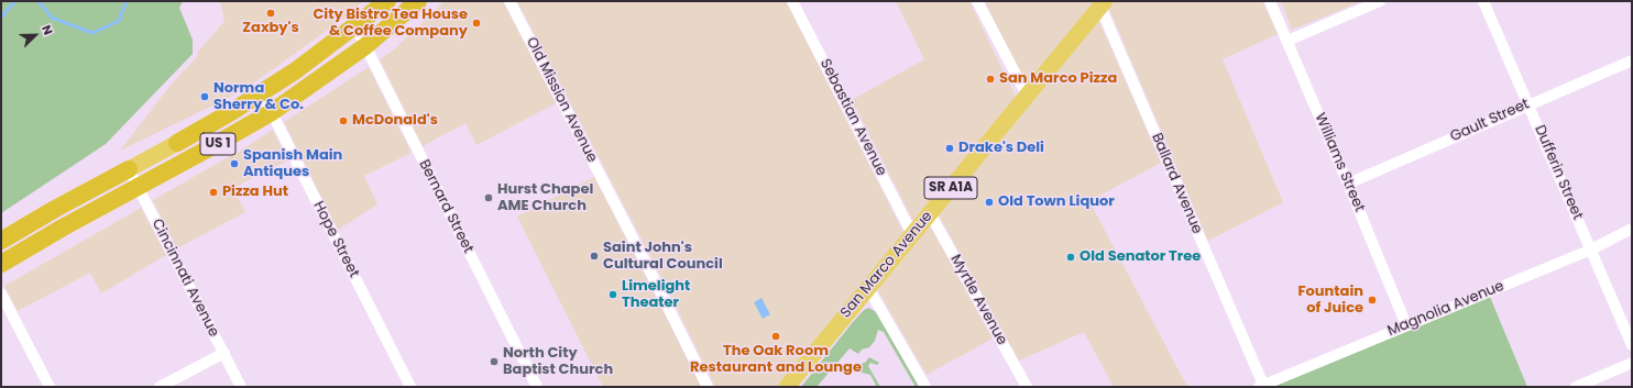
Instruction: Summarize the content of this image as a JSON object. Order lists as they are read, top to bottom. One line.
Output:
{"streets":{"highway":["US 1"],"main road":["SR A1A","San Marco Avenue"],"street":["Old Mission Avenue","Sebastian Avenue","Gault Street","Williams Street","Dufferin Street","Ballard Avenue","Bernard Street","Hope Street","Cincinnati Avenue","Myrtle Avenue","Magnolia Avenue"]},"crossings":[["Sebastian Avenue","San Marco Avenue"],["Gault Street","Williams Street"],["Gault Street","Dufferin Street"],["US 1","Bernard Street"],["US 1","Hope Street"],["US 1","Cincinnati Avenue"],["Williams Street","Magnolia Avenue"],["Dufferin Street","Magnolia Avenue"],["Ballard Avenue","San Marco Avenue"],["Ballard Avenue","Magnolia Avenue"],["San Marco Avenue","Myrtle Avenue"]],"places":["Zaxby's","City Bistro Tea House & Coffee Company","San Marco Pizza","Norma Sherry & Co.","McDonald's","Drake's Deli","Spanish Main Antiques","Pizza Hut","Hurst Chapel AME Church","Old Town Liquor","Saint John's Cultural Council","Old Senator Tree","Limelight Theater","Fountain of Juice","The Oak Room Restaurant and Lounge","North City Baptist Church"],"north":"top right"}
